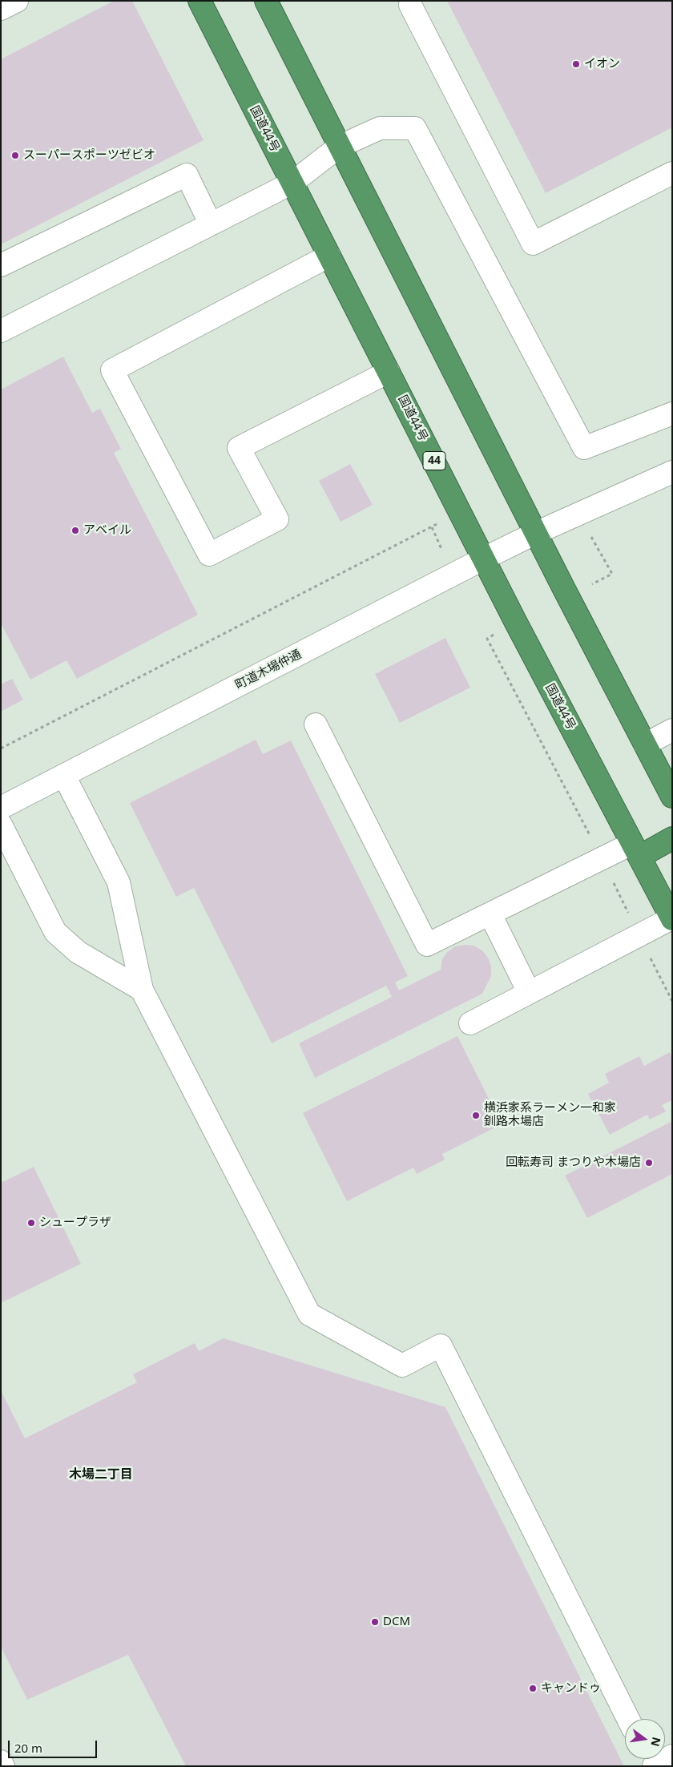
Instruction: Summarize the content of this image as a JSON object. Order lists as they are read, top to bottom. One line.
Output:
{"streets":{"highway":["国道44号","44"],"street":["町道木場仲通"]},"crossings":[["国道44号","町道木場仲通"]],"districts":["木場二丁目"],"places":["イオン","スーパースポーツゼビオ","アベイル","横浜家系ラーメン一和家 釧路木場店","回転寿司 まつりや木場店","シュープラザ","DCM","キャンドゥ"],"scale_bar":"20 m","north":"right"}
